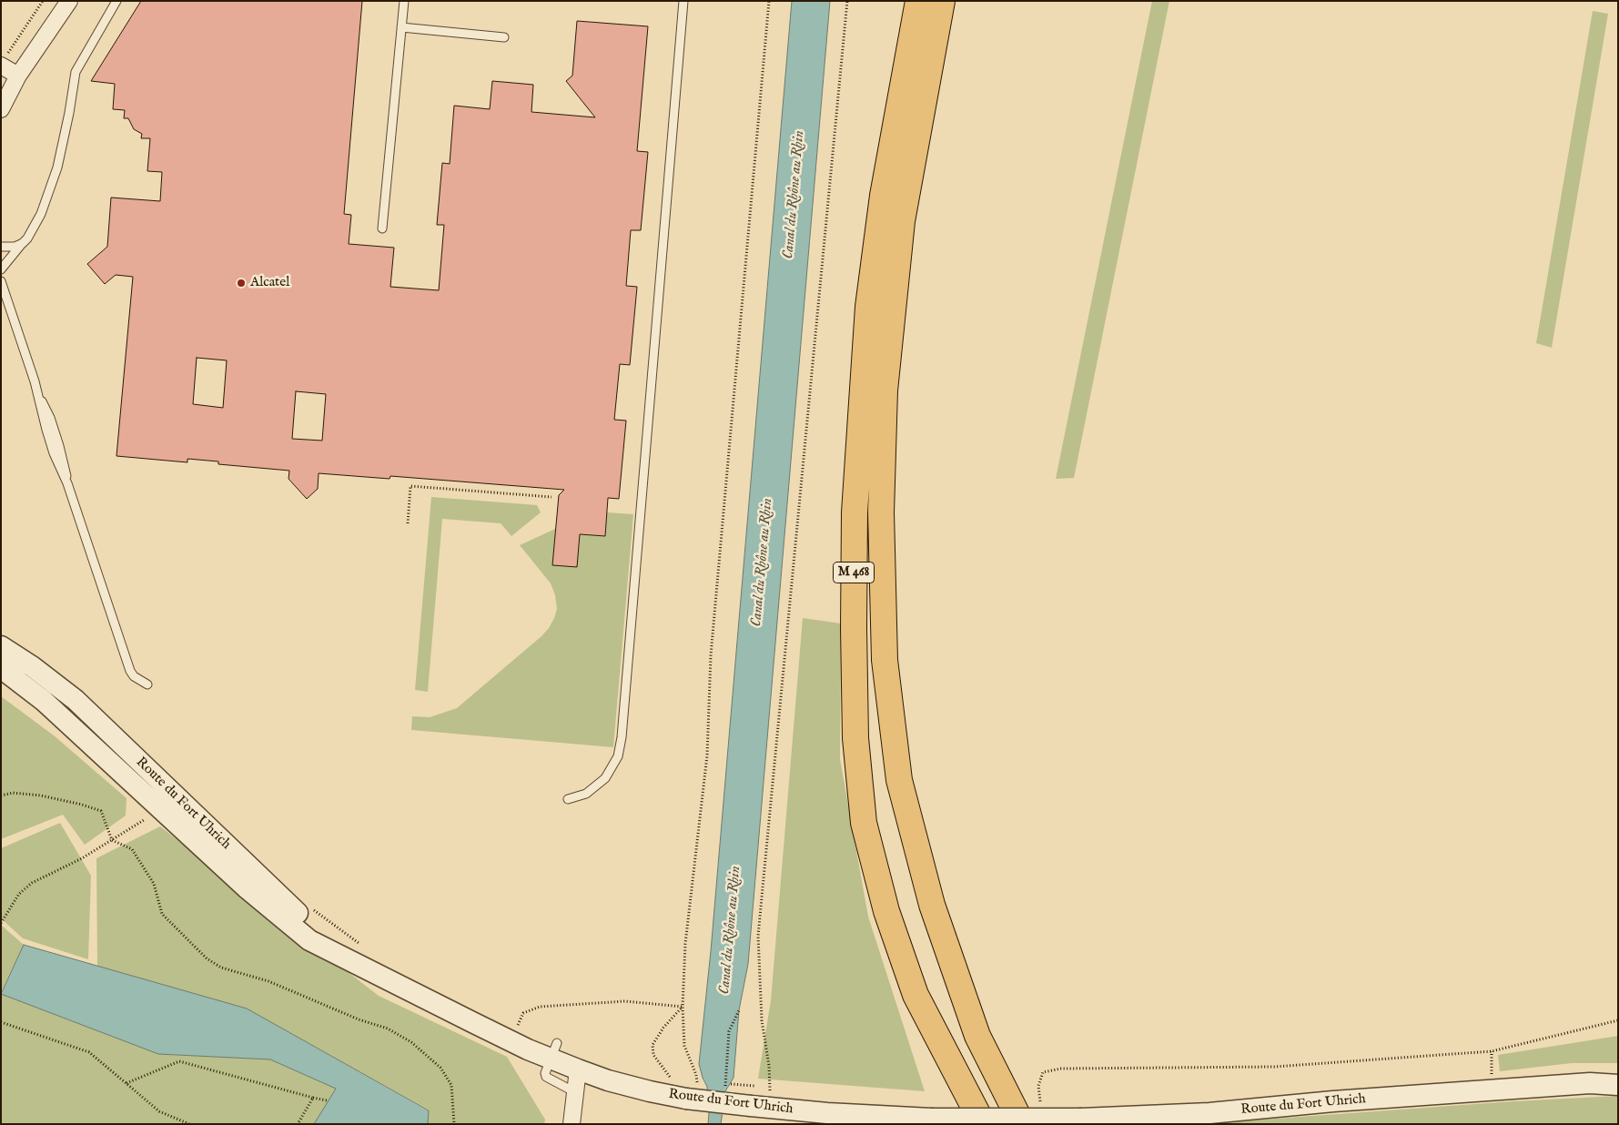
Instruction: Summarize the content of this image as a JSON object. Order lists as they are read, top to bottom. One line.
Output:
{"streets":{"main road":["M 468"],"street":["Route du Fort Uhrich"]},"water":["Canal du Rhône au Rhin"],"places":["Alcatel"]}
